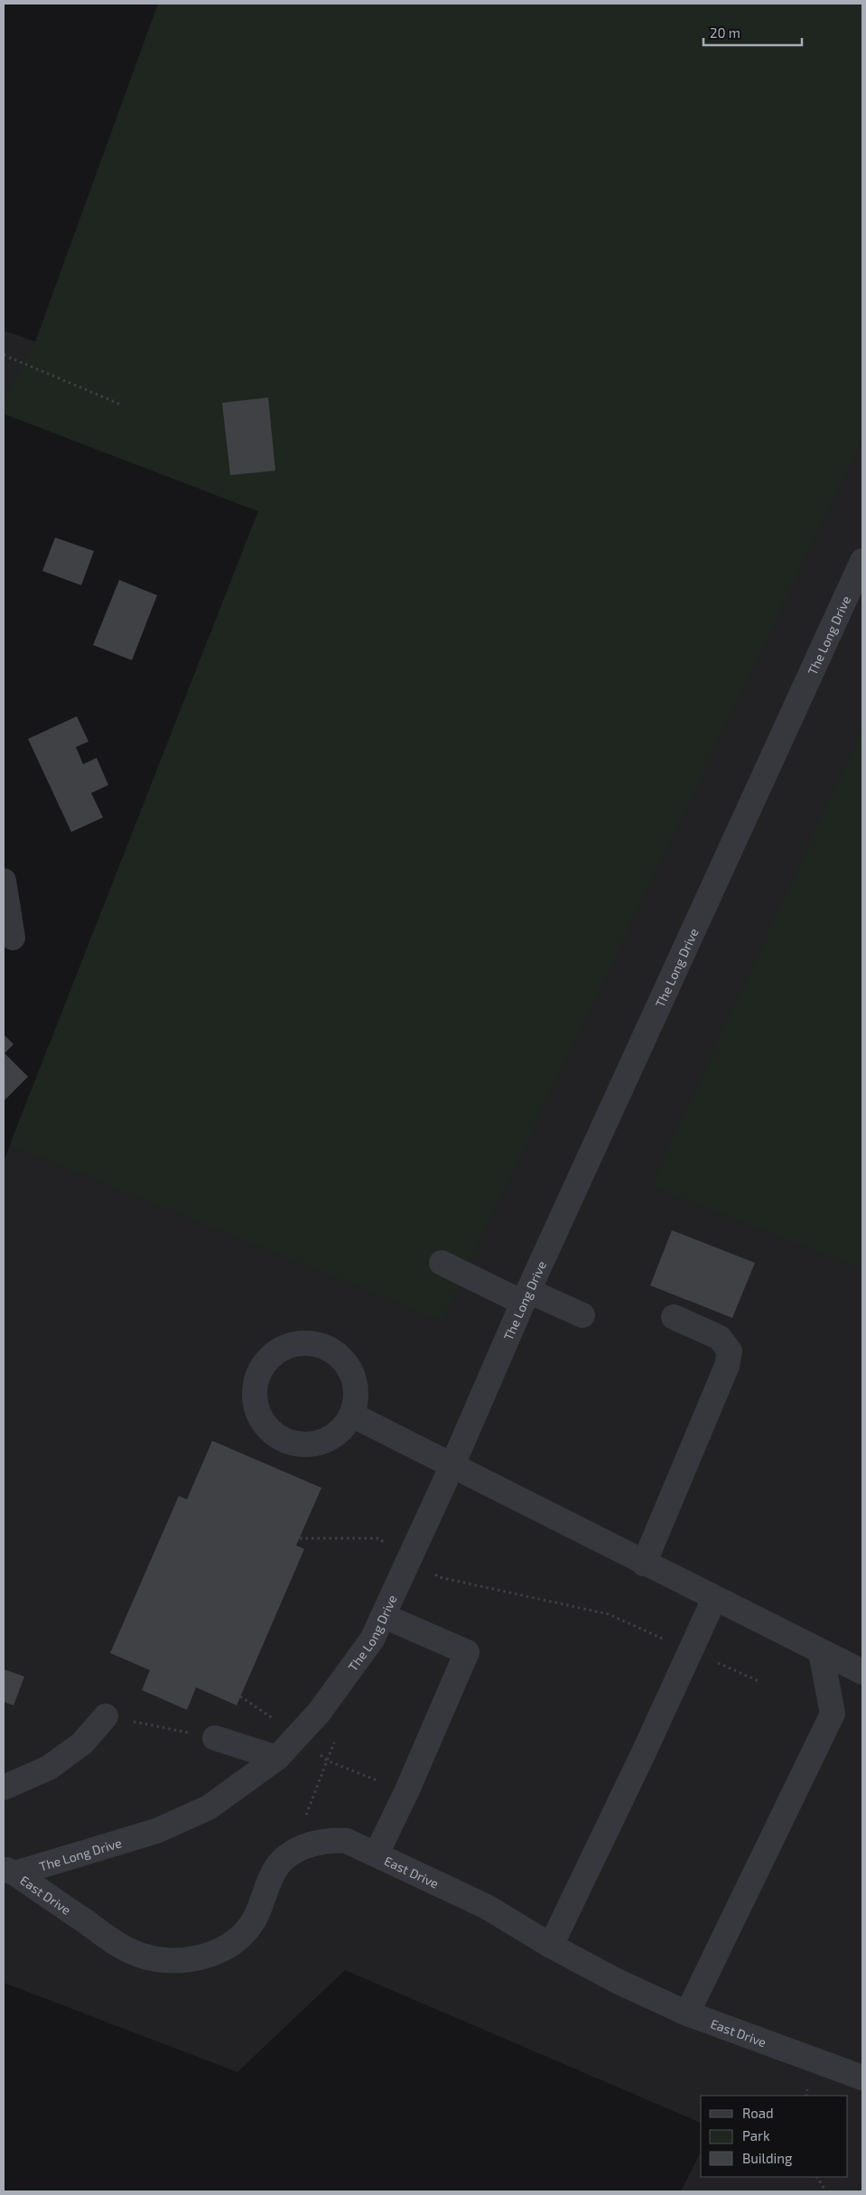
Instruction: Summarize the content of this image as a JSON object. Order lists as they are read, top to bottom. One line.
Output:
{"streets":{"street":["The Long Drive","East Drive"]},"crossings":[["The Long Drive","East Drive"]],"legend":["Road","Park","Building"],"scale_bar":"20 m"}
